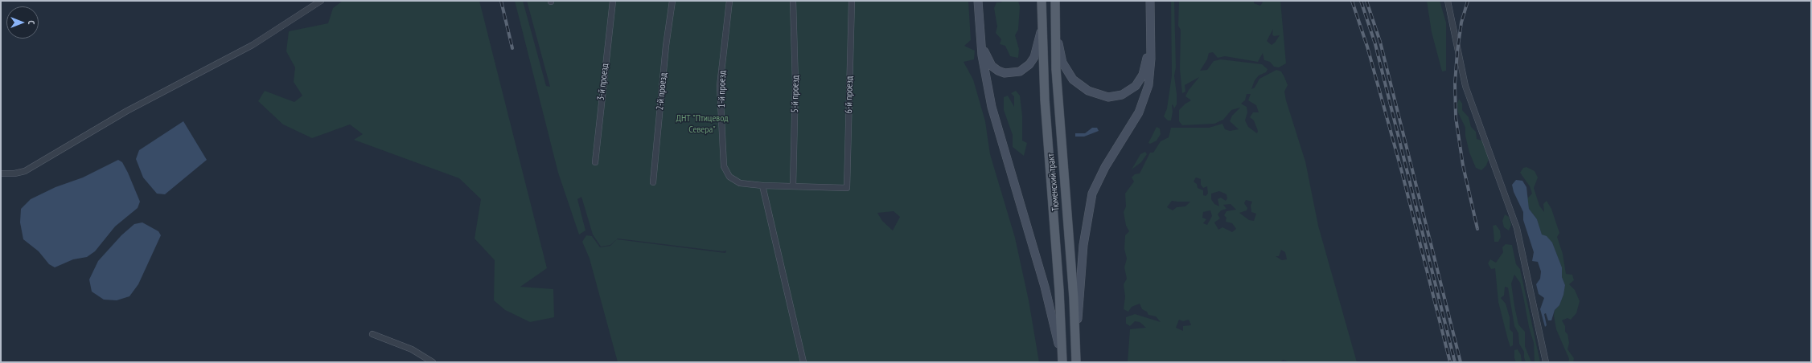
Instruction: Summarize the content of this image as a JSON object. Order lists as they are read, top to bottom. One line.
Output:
{"streets":{"main road":["Тюменский тракт"],"street":["3-й проезд","1-й проезд","2-й проезд","5-й проезд","6-й проезд"]},"crossings":[["5-й проезд","6-й проезд"]],"parks":["ДНТ \"Птицевод Севера\""],"north":"right"}
